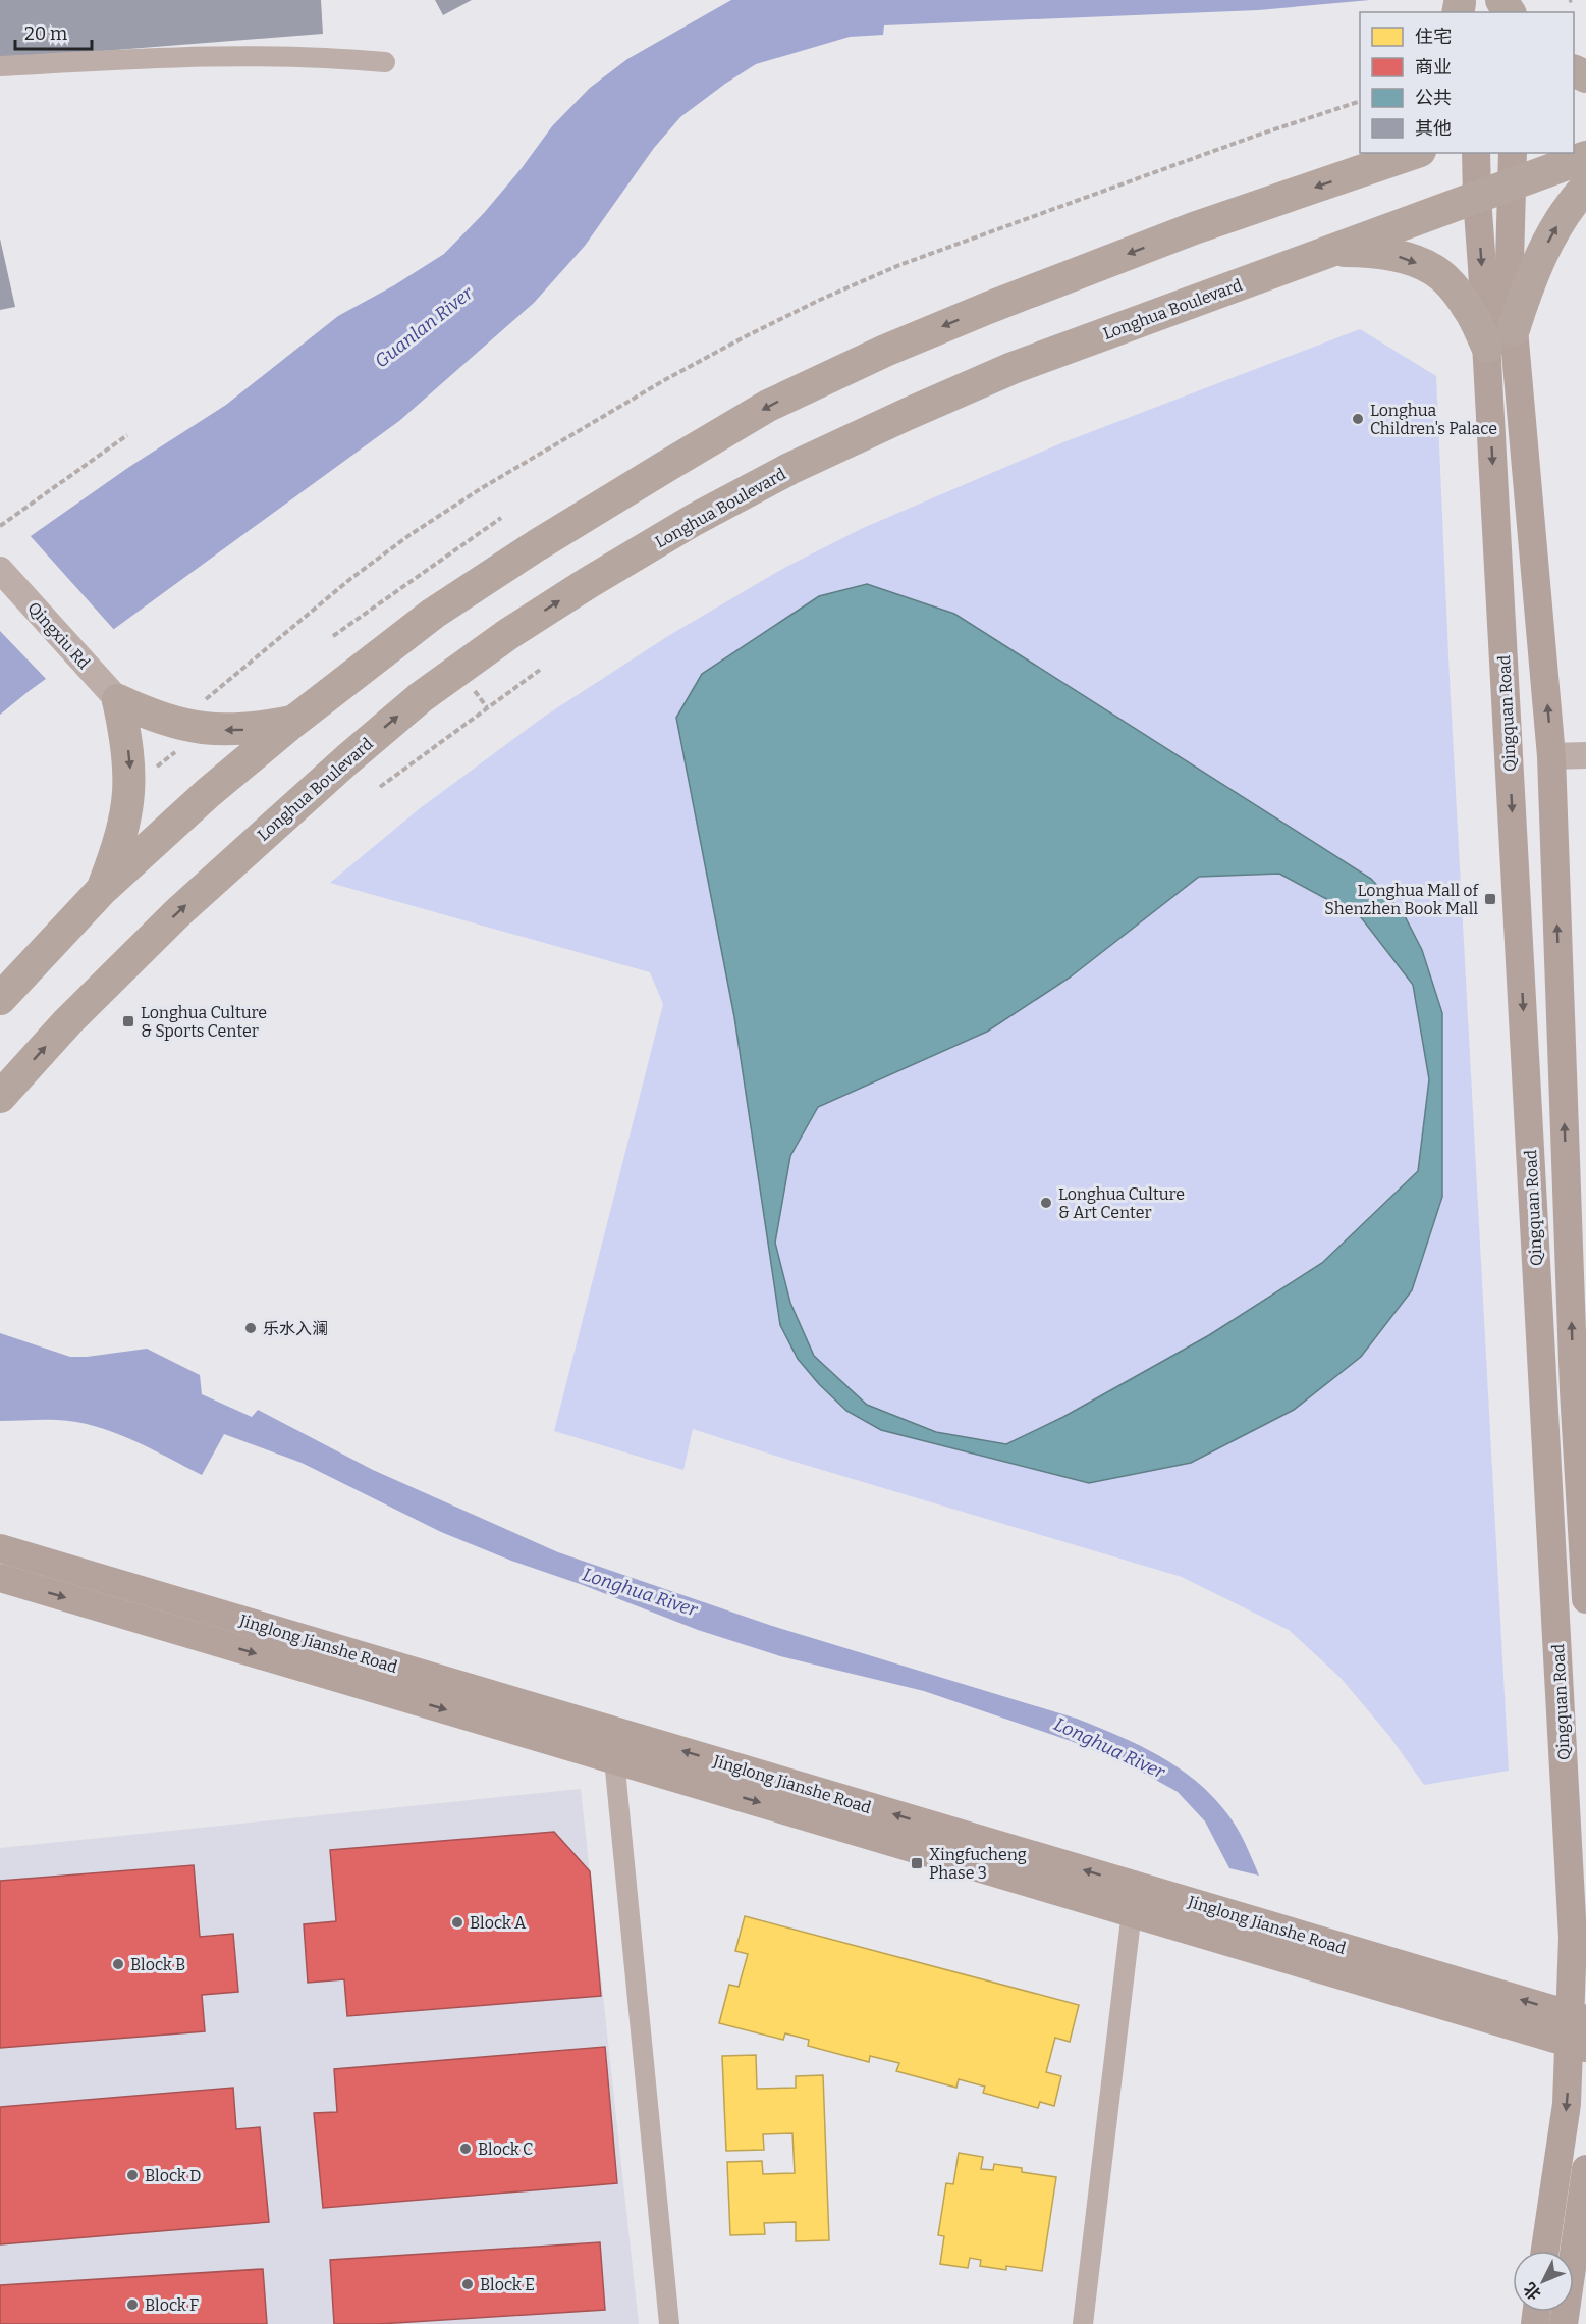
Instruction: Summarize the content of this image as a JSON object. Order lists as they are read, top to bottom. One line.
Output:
{"streets":{"main road":["Longhua Boulevard","Qingquan Road","Jinglong Jianshe Road"],"street":["Qingxiu Rd"]},"crossings":[["Longhua Boulevard","Qingquan Road"],["Qingquan Road","Jinglong Jianshe Road"]],"water":["Guanlan River","Longhua River"],"places":{"other":["Longhua Children's Palace","Longhua Culture & Art Center","乐水入澜","Block A","Block B","Block C","Block D","Block E","Block F"],"transit":["Longhua Mall of Shenzhen Book Mall","Longhua Culture & Sports Center","Xingfucheng Phase 3"]},"legend":["住宅","商业","公共","其他"],"scale_bar":"20 m","north":"bottom left"}
